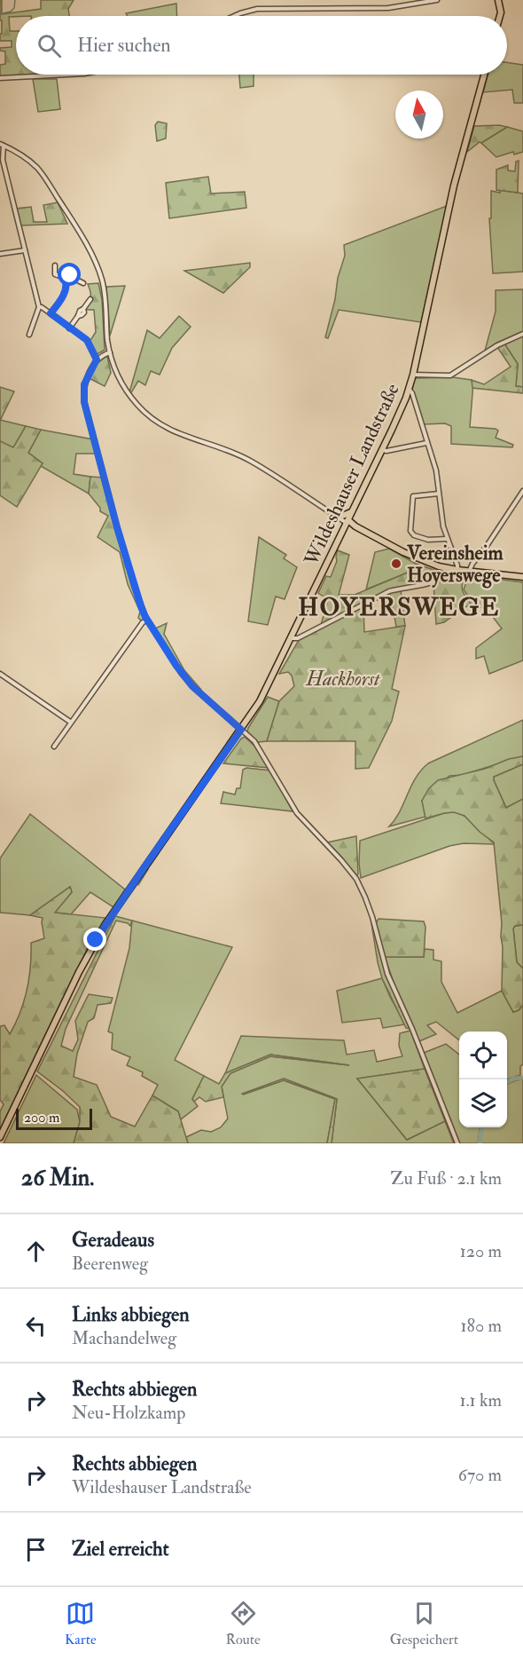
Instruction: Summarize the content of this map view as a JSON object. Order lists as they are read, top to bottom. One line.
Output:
{"streets":{"main road":["Wildeshauser Landstraße"]},"districts":["HOYERSWEGE"],"parks":["Hackhorst"],"places":["Vereinsheim Hoyerswege"],"scale_bar":"200 m","north":"top","page":{"search":"Hier suchen","scale":"200 m","heading":["26 Min.","Zu Fuß · 2.1 km"],"list":[["Geradeaus","Beerenweg","120 m"],["Links abbiegen","Machandelweg","180 m"],["Rechts abbiegen","Neu-Holzkamp","1.1 km"],["Rechts abbiegen","Wildeshauser Landstraße","670 m"],"Ziel erreicht"],"nav":["Karte","Route","Gespeichert"]}}
